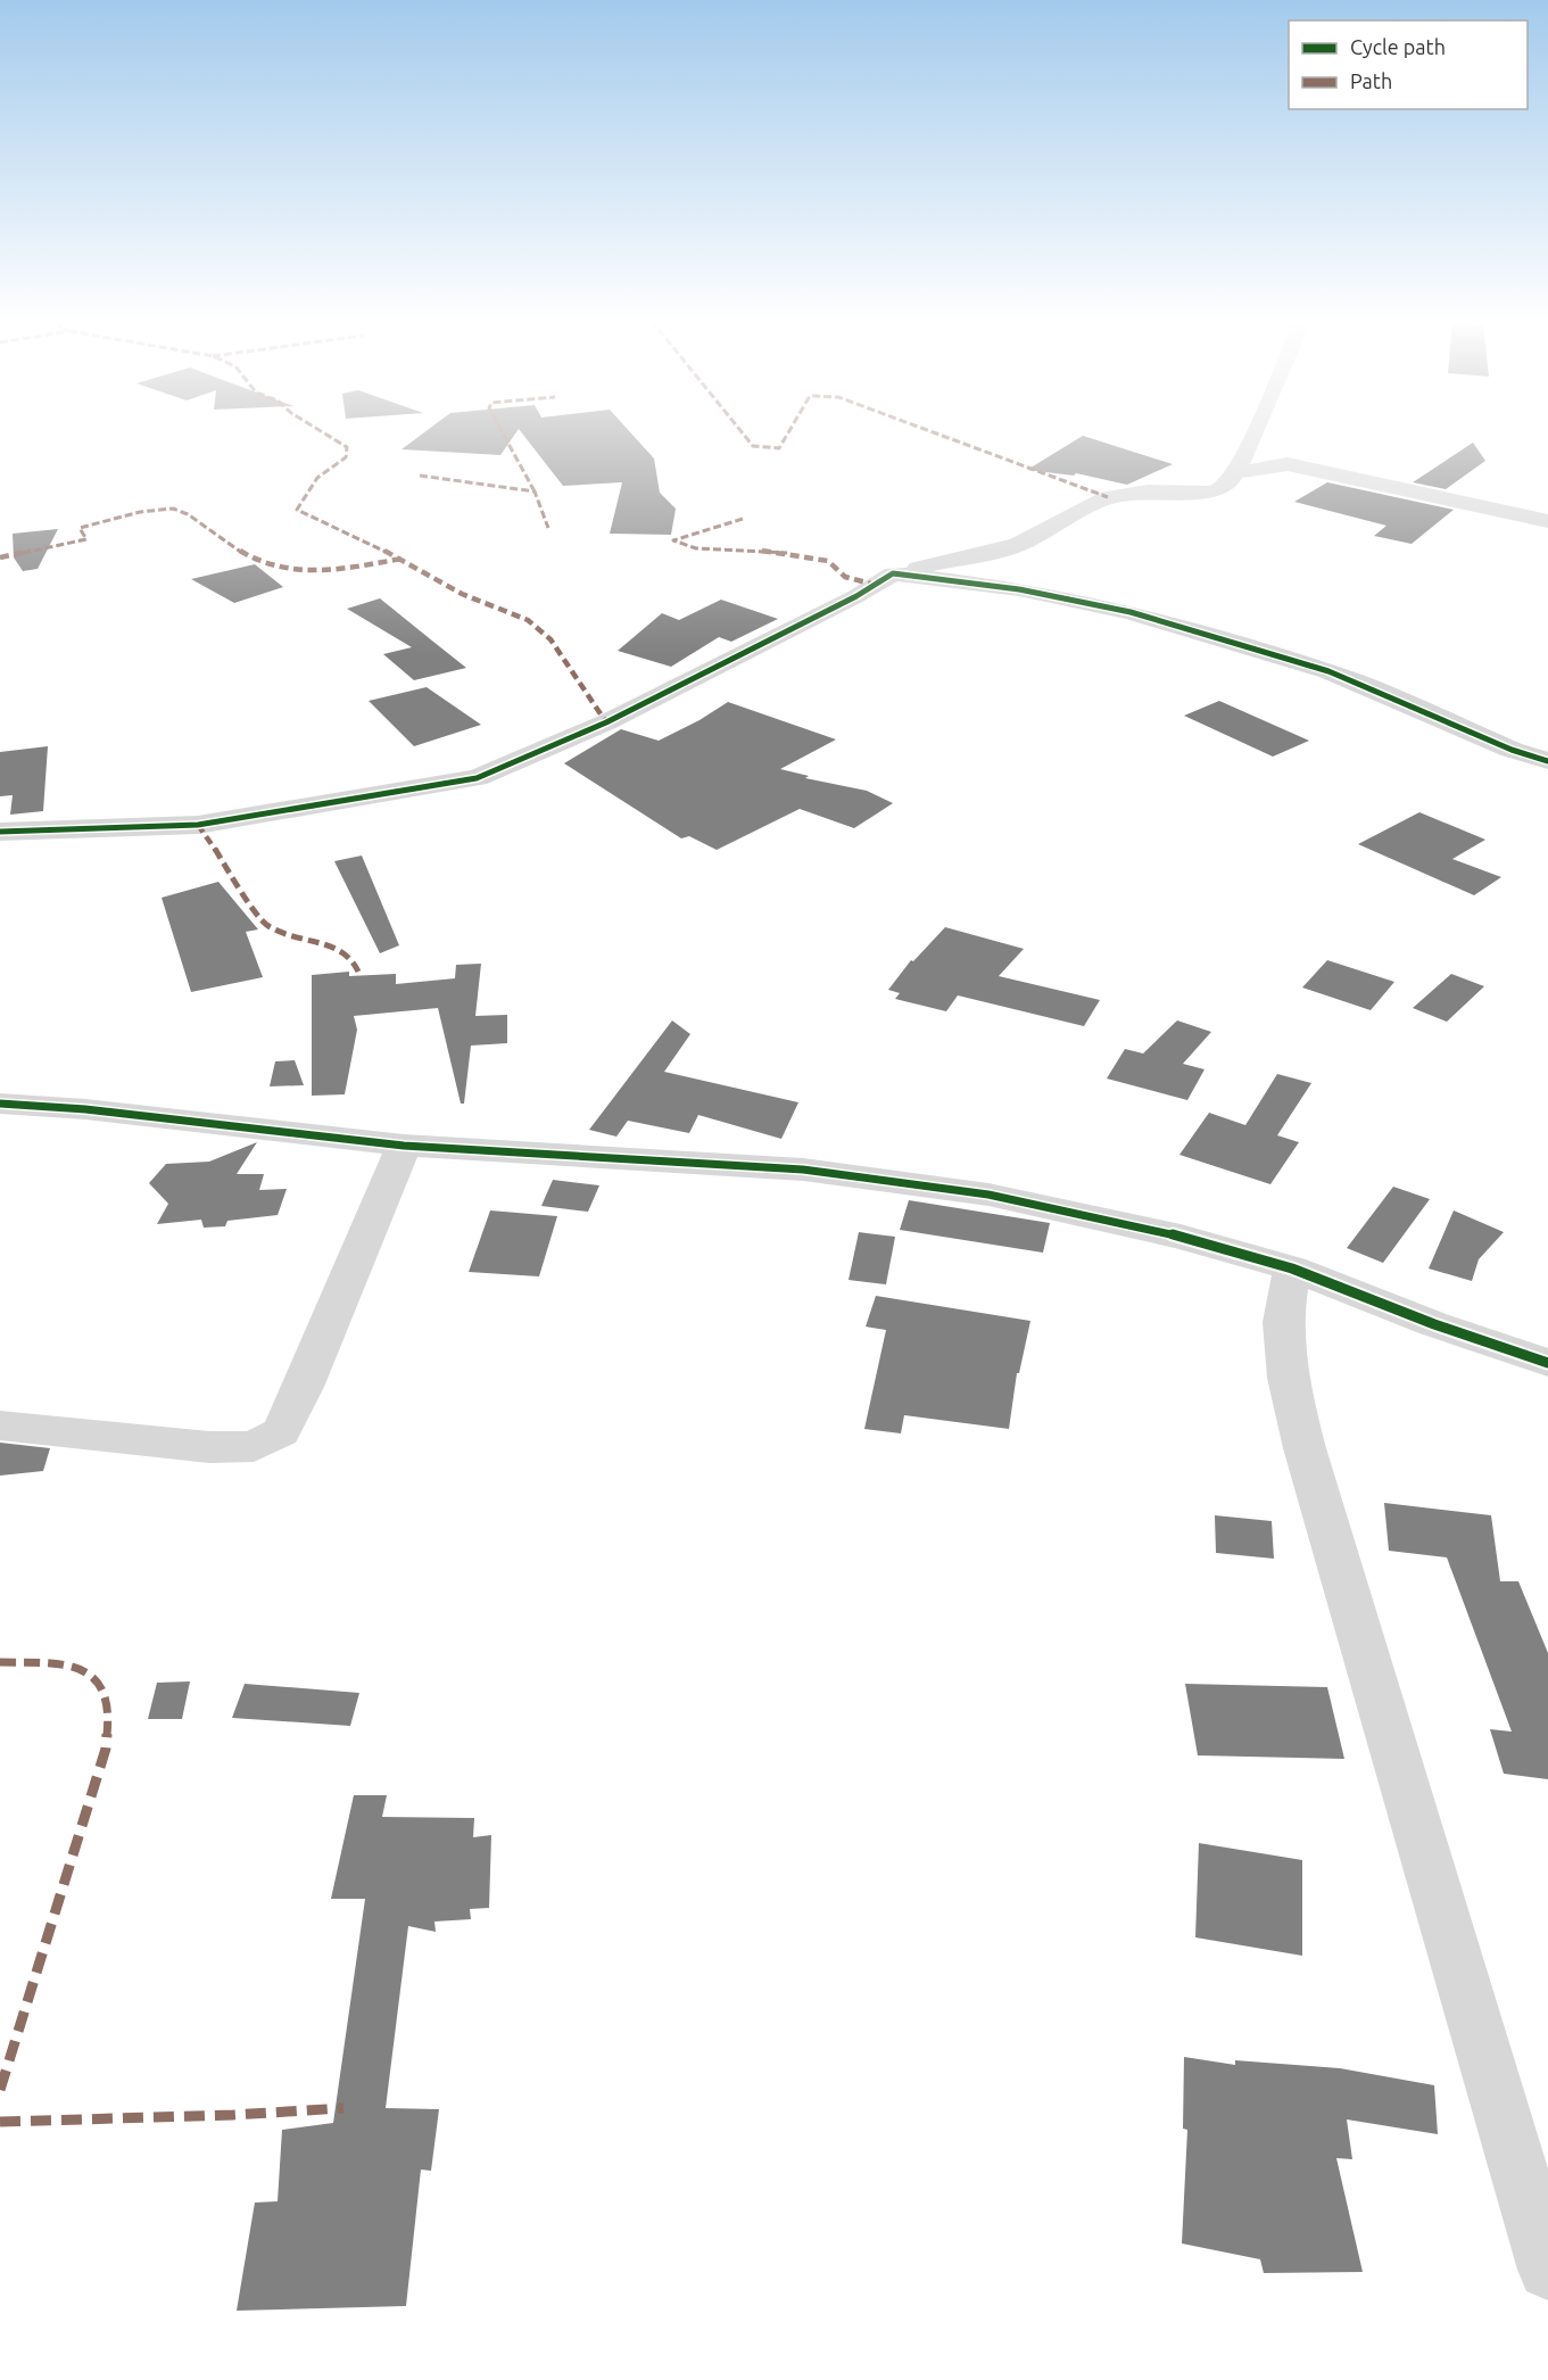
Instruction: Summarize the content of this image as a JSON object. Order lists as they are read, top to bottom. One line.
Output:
{"legend":["Cycle path","Path"]}
